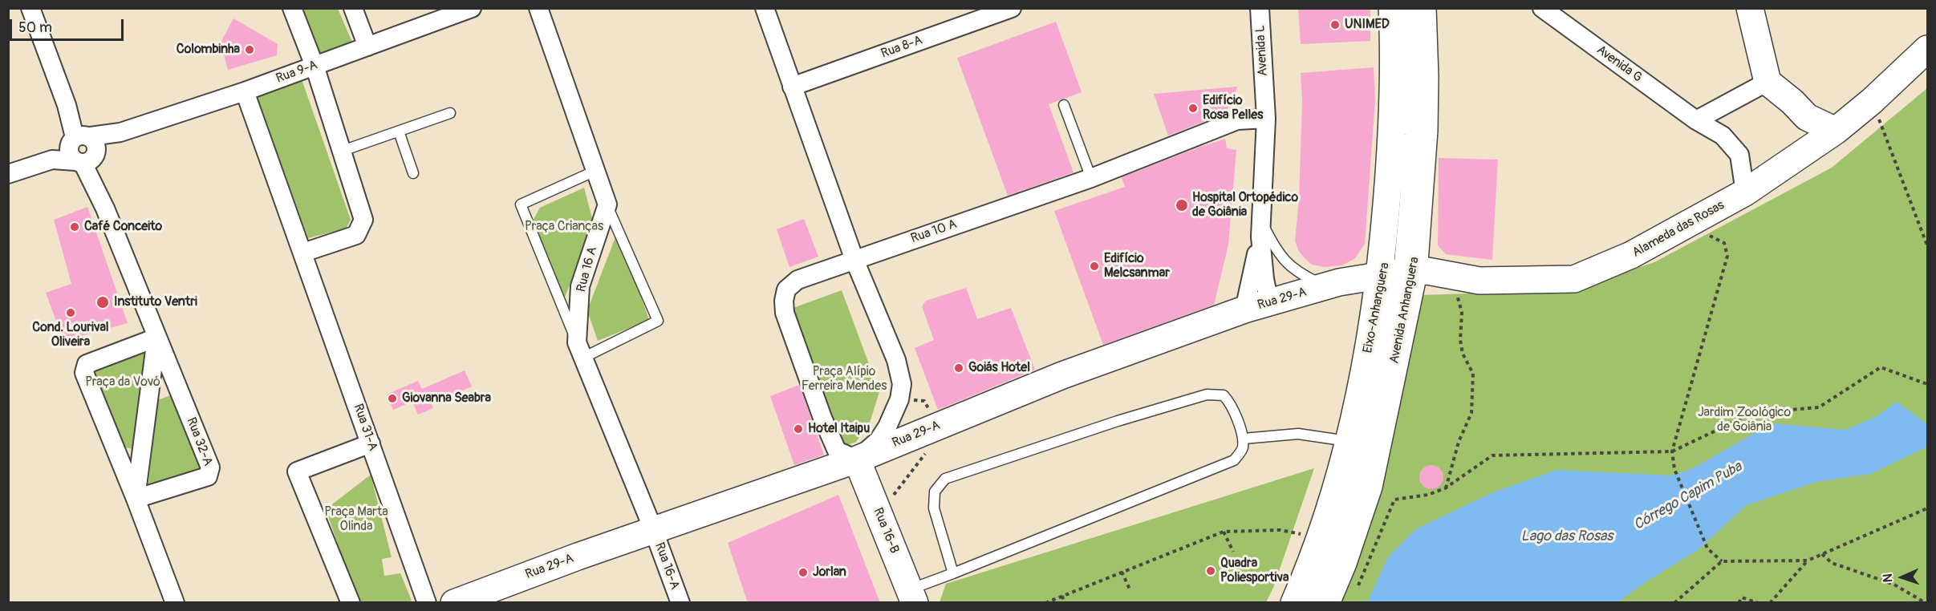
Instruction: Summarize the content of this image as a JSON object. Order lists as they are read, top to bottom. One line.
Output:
{"streets":{"main road":["Alameda das Rosas","Rua 29-A","Avenida Anhanguera","Rua 16-B"],"street":["Rua 8-A","Avenida L","Avenida G","Rua 9-A","Rua 10 A","Rua 16 A","Rua 31-A","Rua 32-A","Rua 16-A"],"lane":["Eixo-Anhanguera"]},"crossings":[["Avenida L","Rua 10 A"],["Avenida L","Rua 29-A"],["Avenida G","Alameda das Rosas"],["Rua 9-A","Rua 31-A"],["Rua 9-A","Rua 32-A"],["Alameda das Rosas","Rua 29-A"],["Alameda das Rosas","Eixo-Anhanguera"],["Alameda das Rosas","Avenida Anhanguera"],["Rua 10 A","Rua 29-A"],["Rua 10 A","Rua 16-B"],["Rua 16 A","Rua 29-A"],["Rua 16 A","Rua 16-A"],["Rua 29-A","Eixo-Anhanguera"],["Rua 29-A","Avenida Anhanguera"],["Rua 29-A","Rua 16-B"],["Rua 29-A","Rua 16-A"],["Eixo-Anhanguera","Avenida Anhanguera"]],"water":["Córrego Capim Puba","Lago das Rosas"],"parks":["Praça Crianças","Praça Alípio Ferreira Mendes","Praça da Vovó","Jardim Zoológico de Goiânia","Praça Marta Olinda"],"places":["UNIMED","Colombinha","Edifício Rosa Pelles","Hospital Ortopédico de Goiânia","Café Conceito","Edifício Melcsanmar","Instituto Ventri","Cond. Lourival Oliveira","Goiás Hotel","Giovanna Seabra","Hotel Itaipu","Quadra Poliesportiva","Jorlan"],"scale_bar":"50 m","north":"left"}
